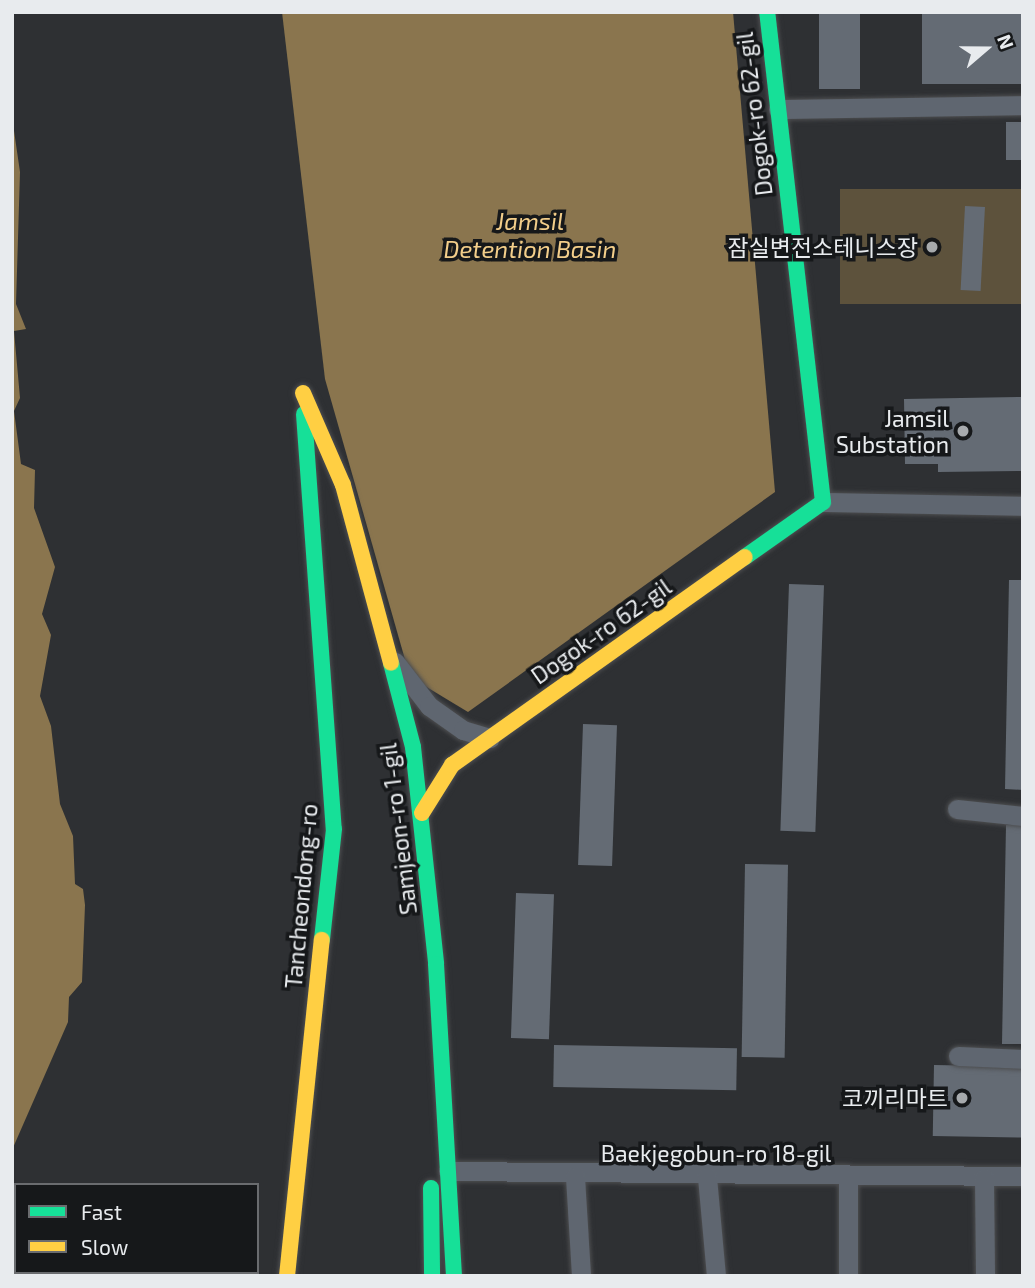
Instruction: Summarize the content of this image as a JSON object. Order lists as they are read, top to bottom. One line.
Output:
{"streets":{"street":["Dogok-ro 62-gil","Samjeon-ro 1-gil","Tancheondong-ro","Baekjegobun-ro 18-gil"]},"crossings":[["Dogok-ro 62-gil","Samjeon-ro 1-gil"],["Samjeon-ro 1-gil","Tancheondong-ro"],["Samjeon-ro 1-gil","Baekjegobun-ro 18-gil"]],"water":["Jamsil Detention Basin"],"places":["잠실변전소테니스장","Jamsil Substation","코끼리마트"],"legend":["Fast","Slow"],"north":"right"}
